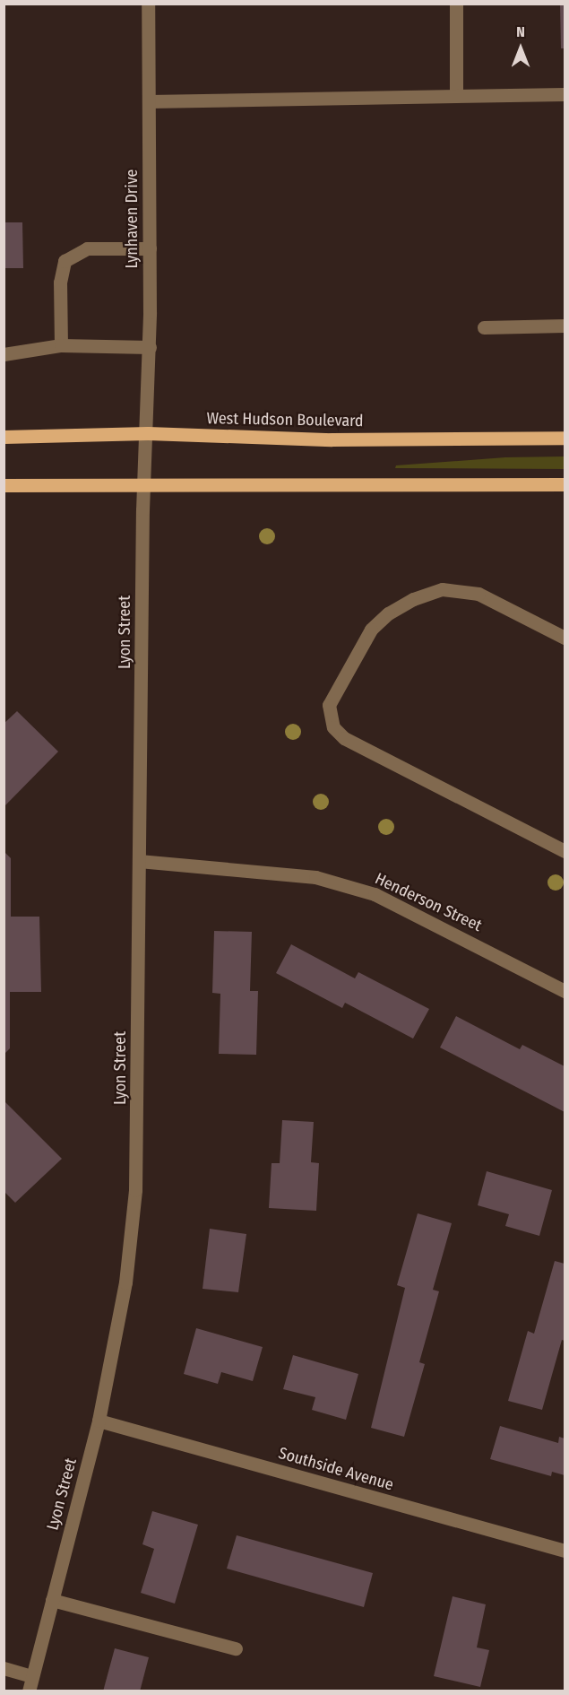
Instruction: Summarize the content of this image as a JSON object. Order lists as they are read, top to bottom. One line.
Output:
{"streets":{"main road":["West Hudson Boulevard"],"street":["Lynhaven Drive","Lyon Street","Henderson Street","Southside Avenue"]},"crossings":[["Lynhaven Drive","West Hudson Boulevard"],["Lynhaven Drive","Lyon Street"],["West Hudson Boulevard","Lyon Street"],["Lyon Street","Henderson Street"],["Lyon Street","Southside Avenue"]],"north":"top"}
